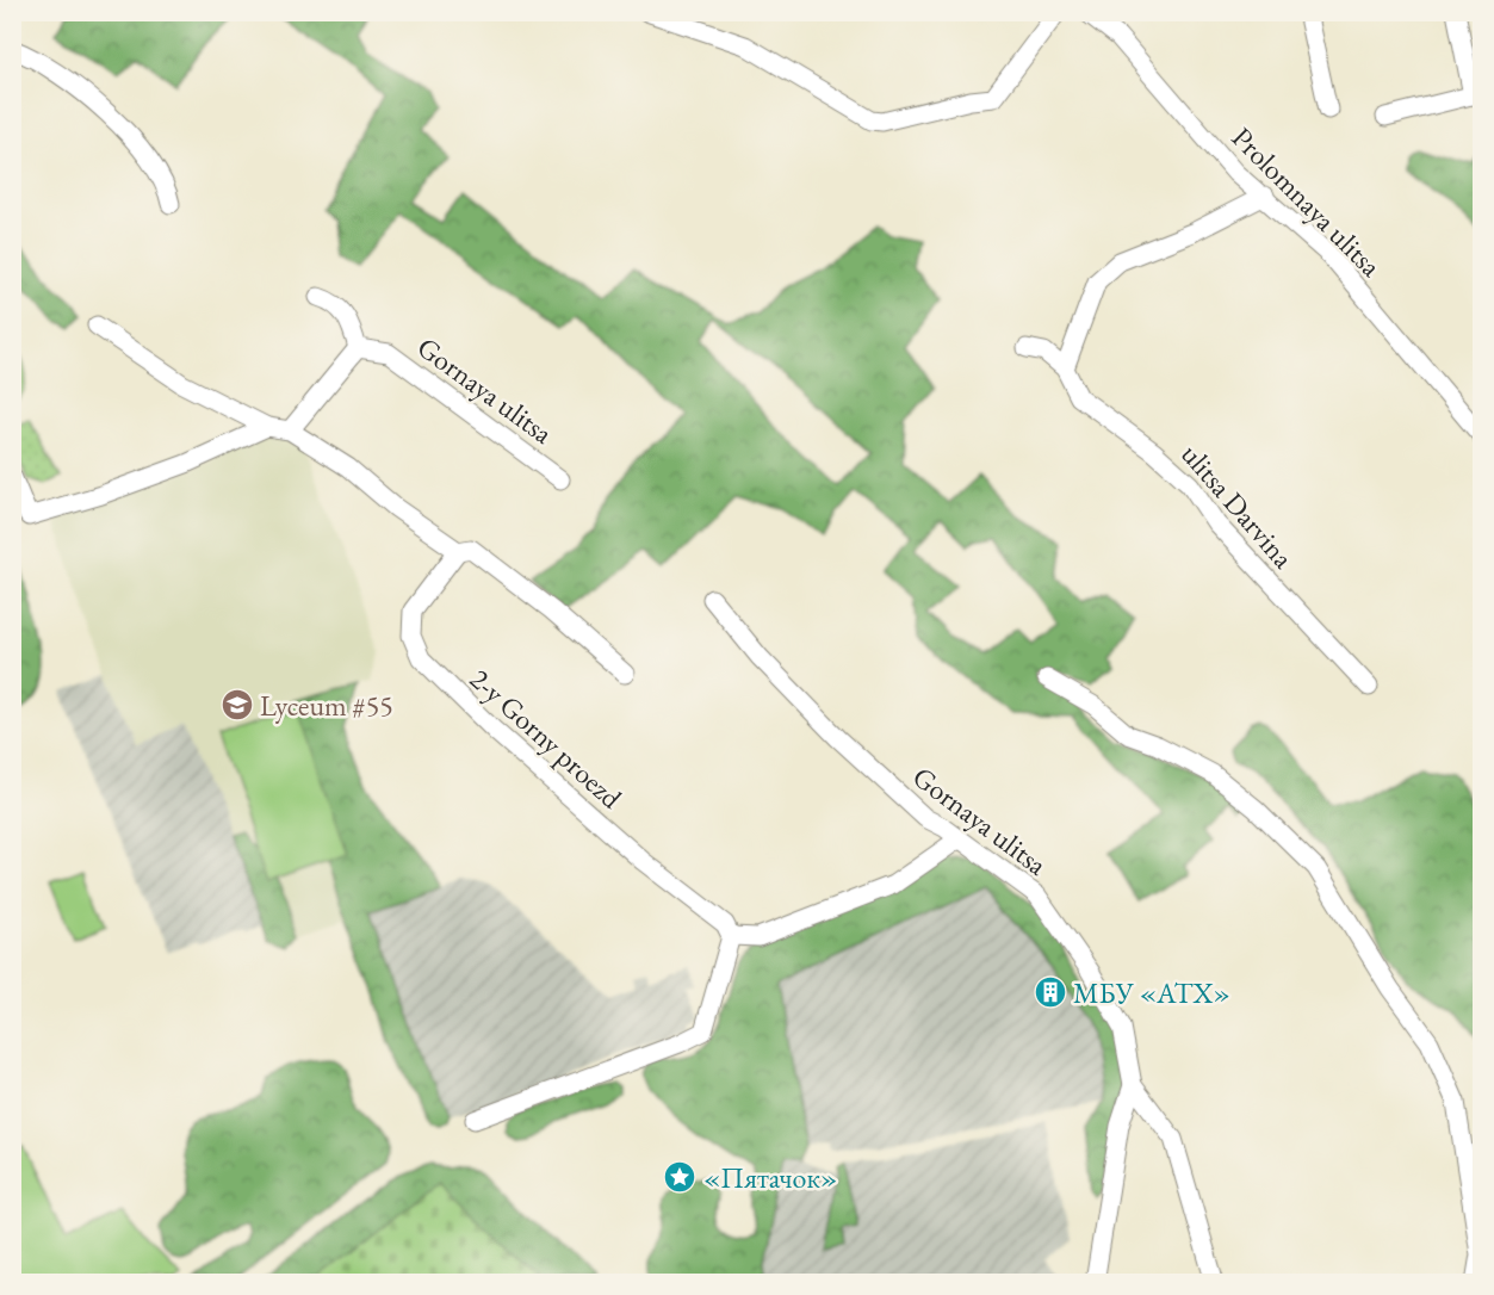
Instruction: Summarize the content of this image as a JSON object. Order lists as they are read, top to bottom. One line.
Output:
{"streets":{"street":["Prolomnaya ulitsa","Gornaya ulitsa","ulitsa Darvina","2-y Gorny proezd"]},"places":{"school or university":["Lyceum #55"],"building":["МБУ «АТХ»"],"place":["«Пятачок»"]}}
